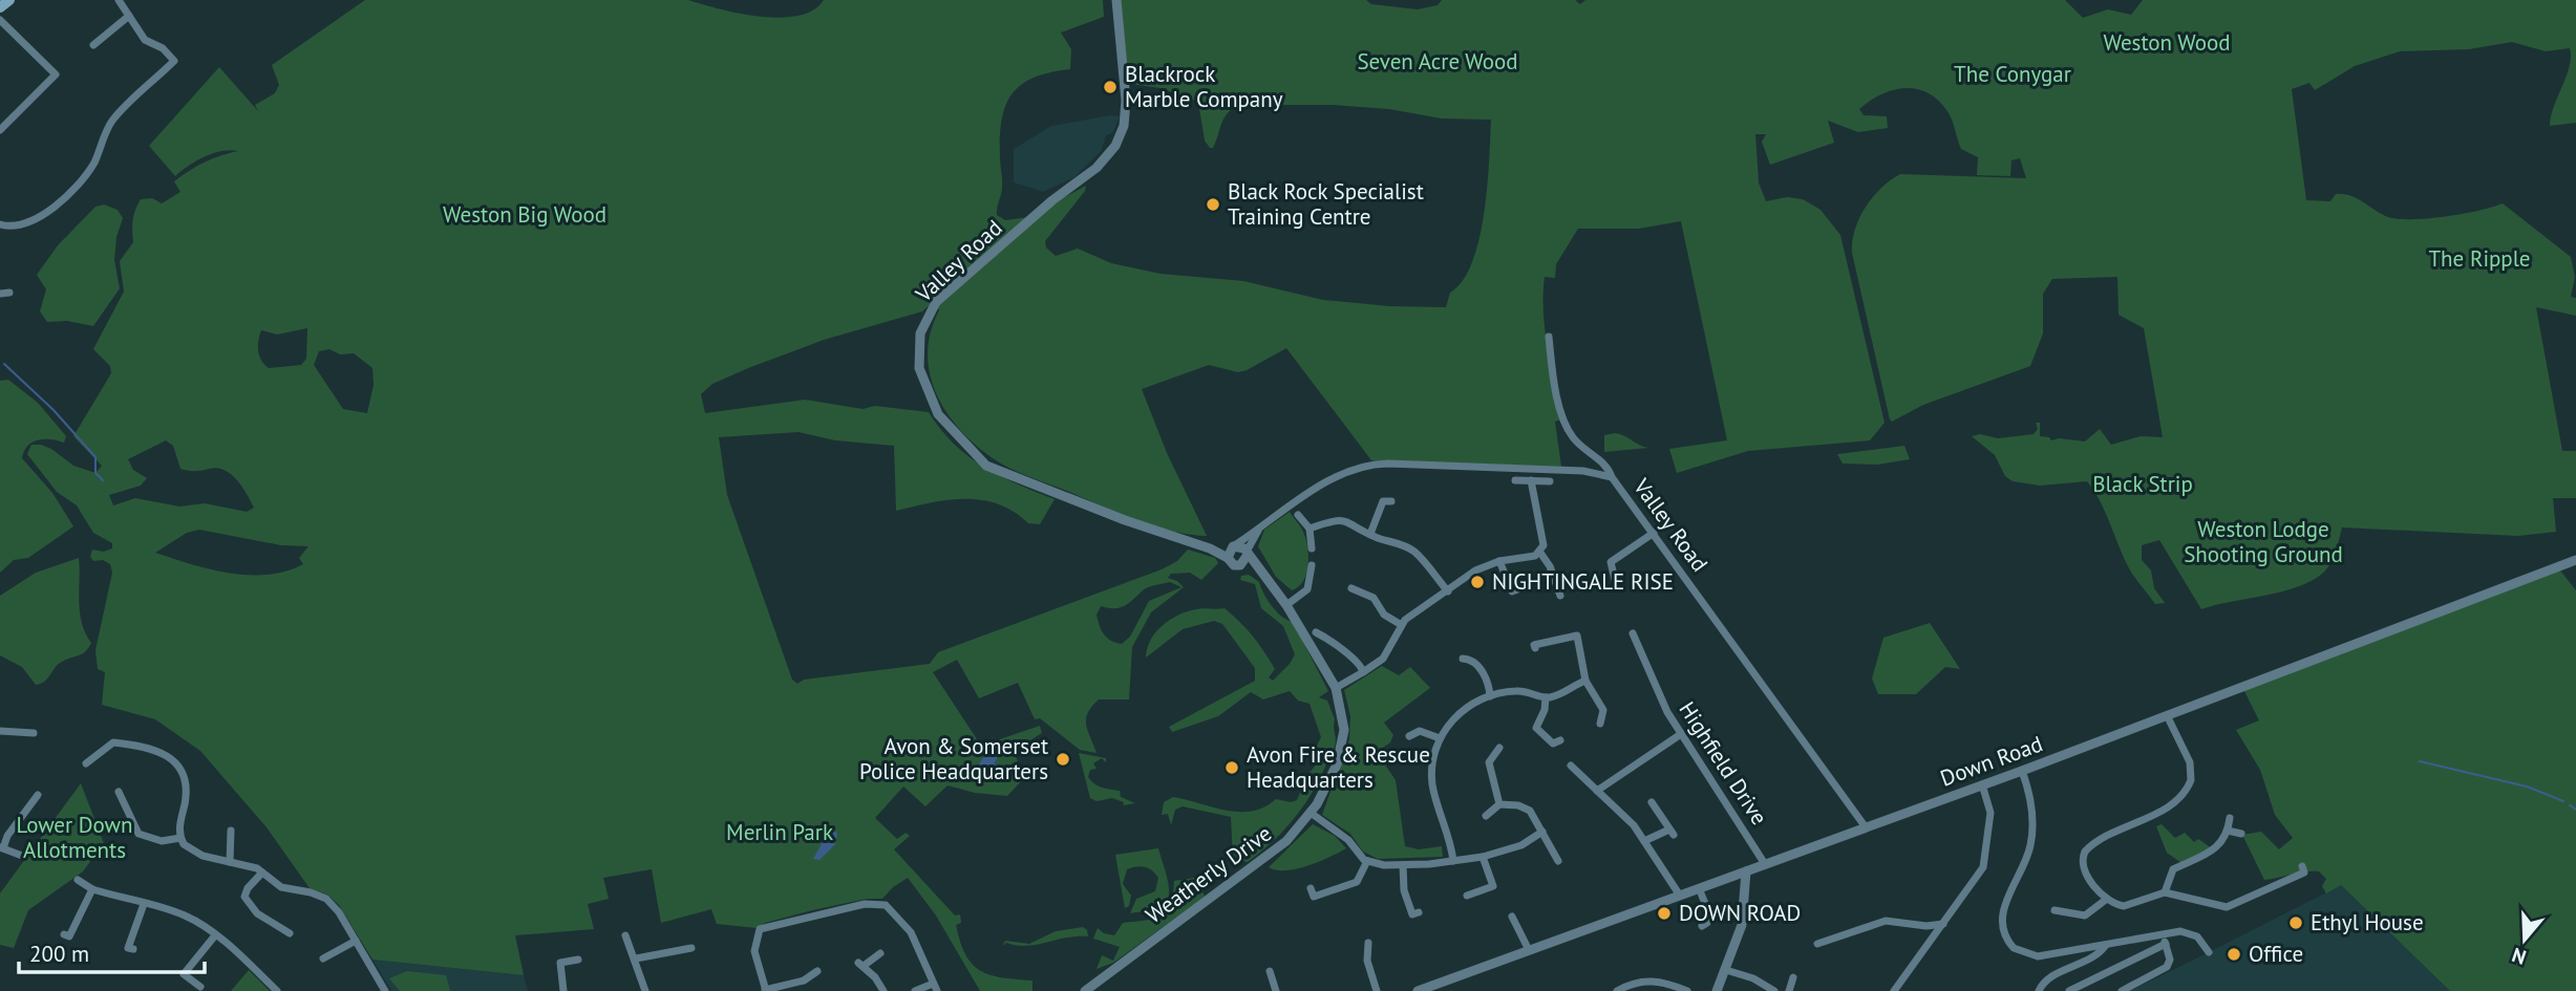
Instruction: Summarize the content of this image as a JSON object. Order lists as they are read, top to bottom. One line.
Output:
{"streets":{"street":["Valley Road","Down Road","Highfield Drive","Weatherly Drive"]},"crossings":[["Valley Road","Down Road"],["Valley Road","Weatherly Drive"],["Down Road","Highfield Drive"]],"parks":["Weston Wood","Seven Acre Wood","The Conygar","Weston Big Wood","The Ripple","Black Strip","Weston Lodge Shooting Ground","Lower Down Allotments","Merlin Park"],"places":["Blackrock Marble Company","Black Rock Specialist Training Centre","NIGHTINGALE RISE","Avon & Somerset Police Headquarters","Avon Fire & Rescue Headquarters","DOWN ROAD","Ethyl House","Office"],"scale_bar":"200 m","north":"bottom"}
